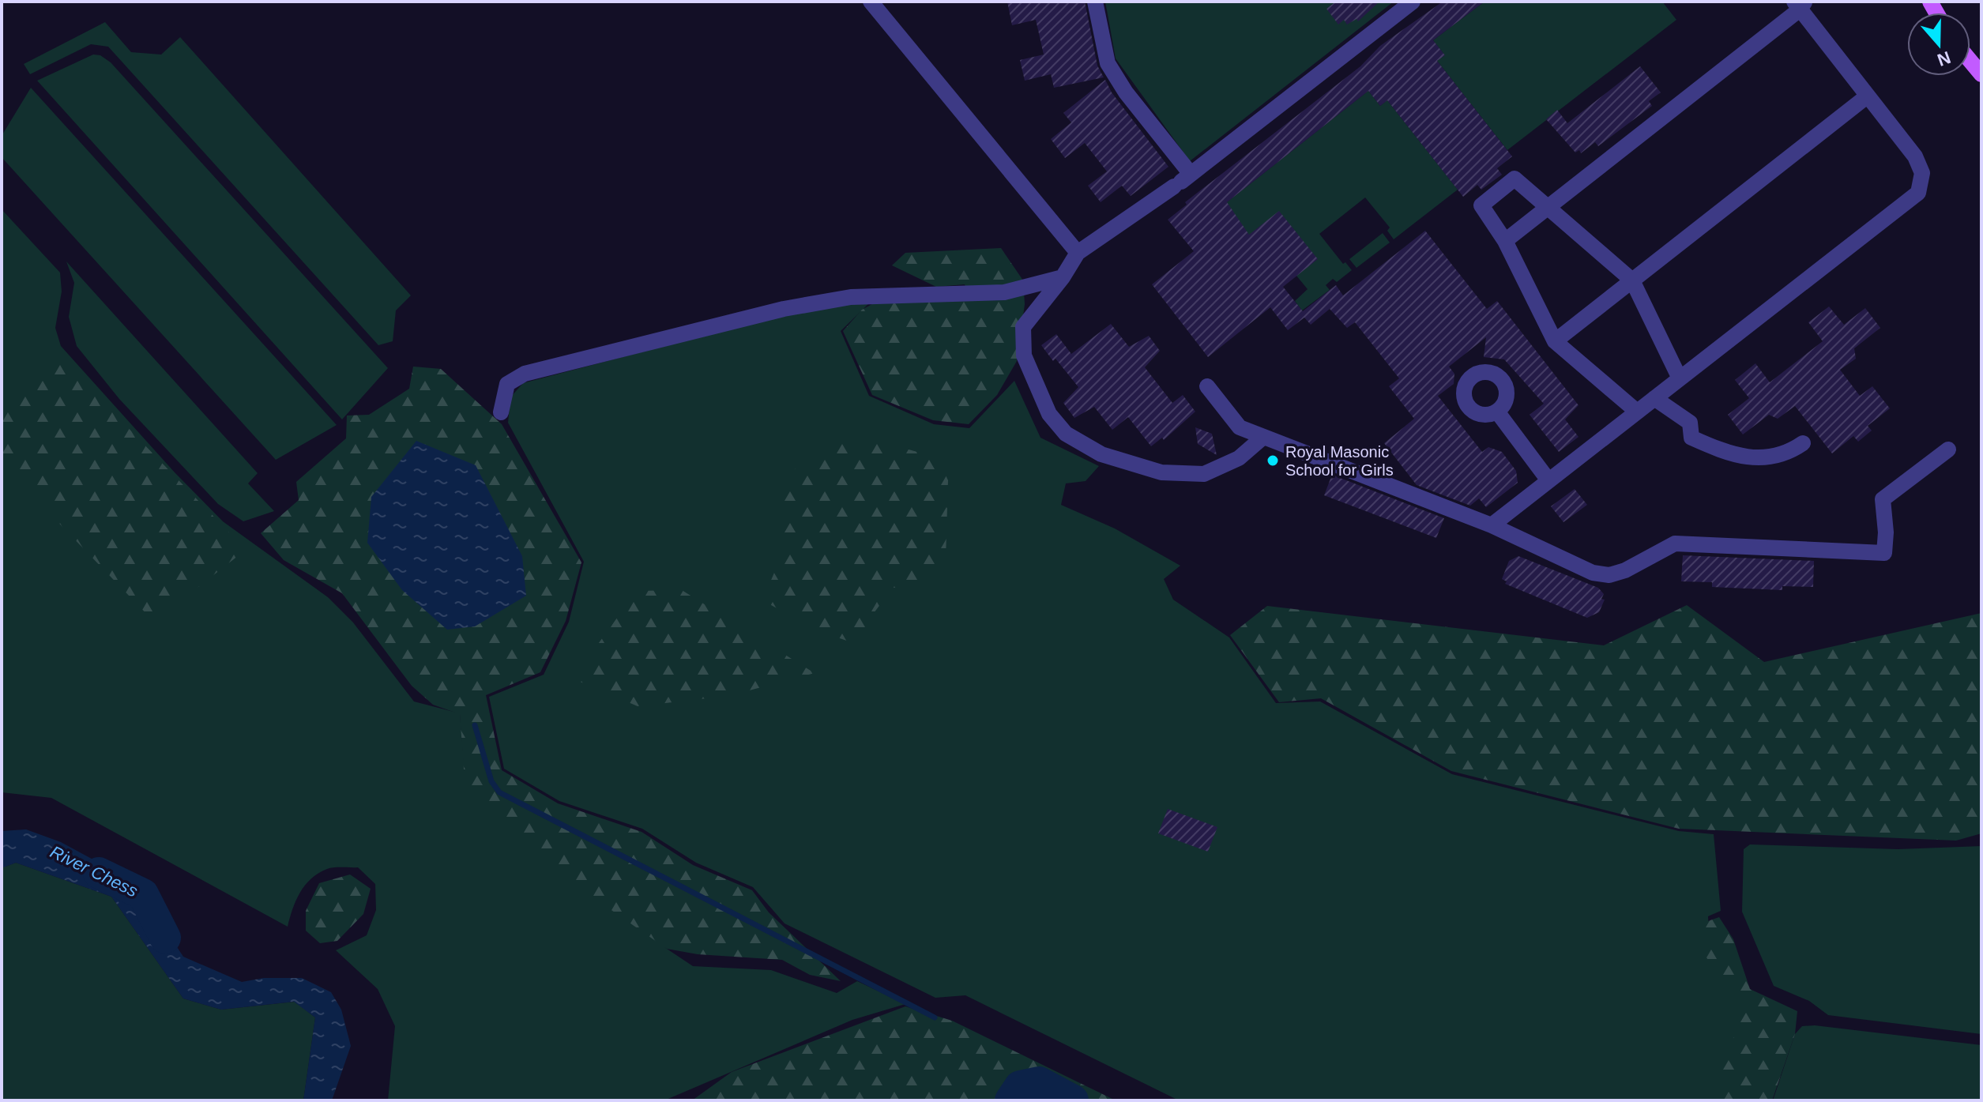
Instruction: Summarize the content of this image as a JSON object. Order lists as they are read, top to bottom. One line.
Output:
{"water":["River Chess"],"places":["Royal Masonic School for Girls"],"north":"bottom"}
